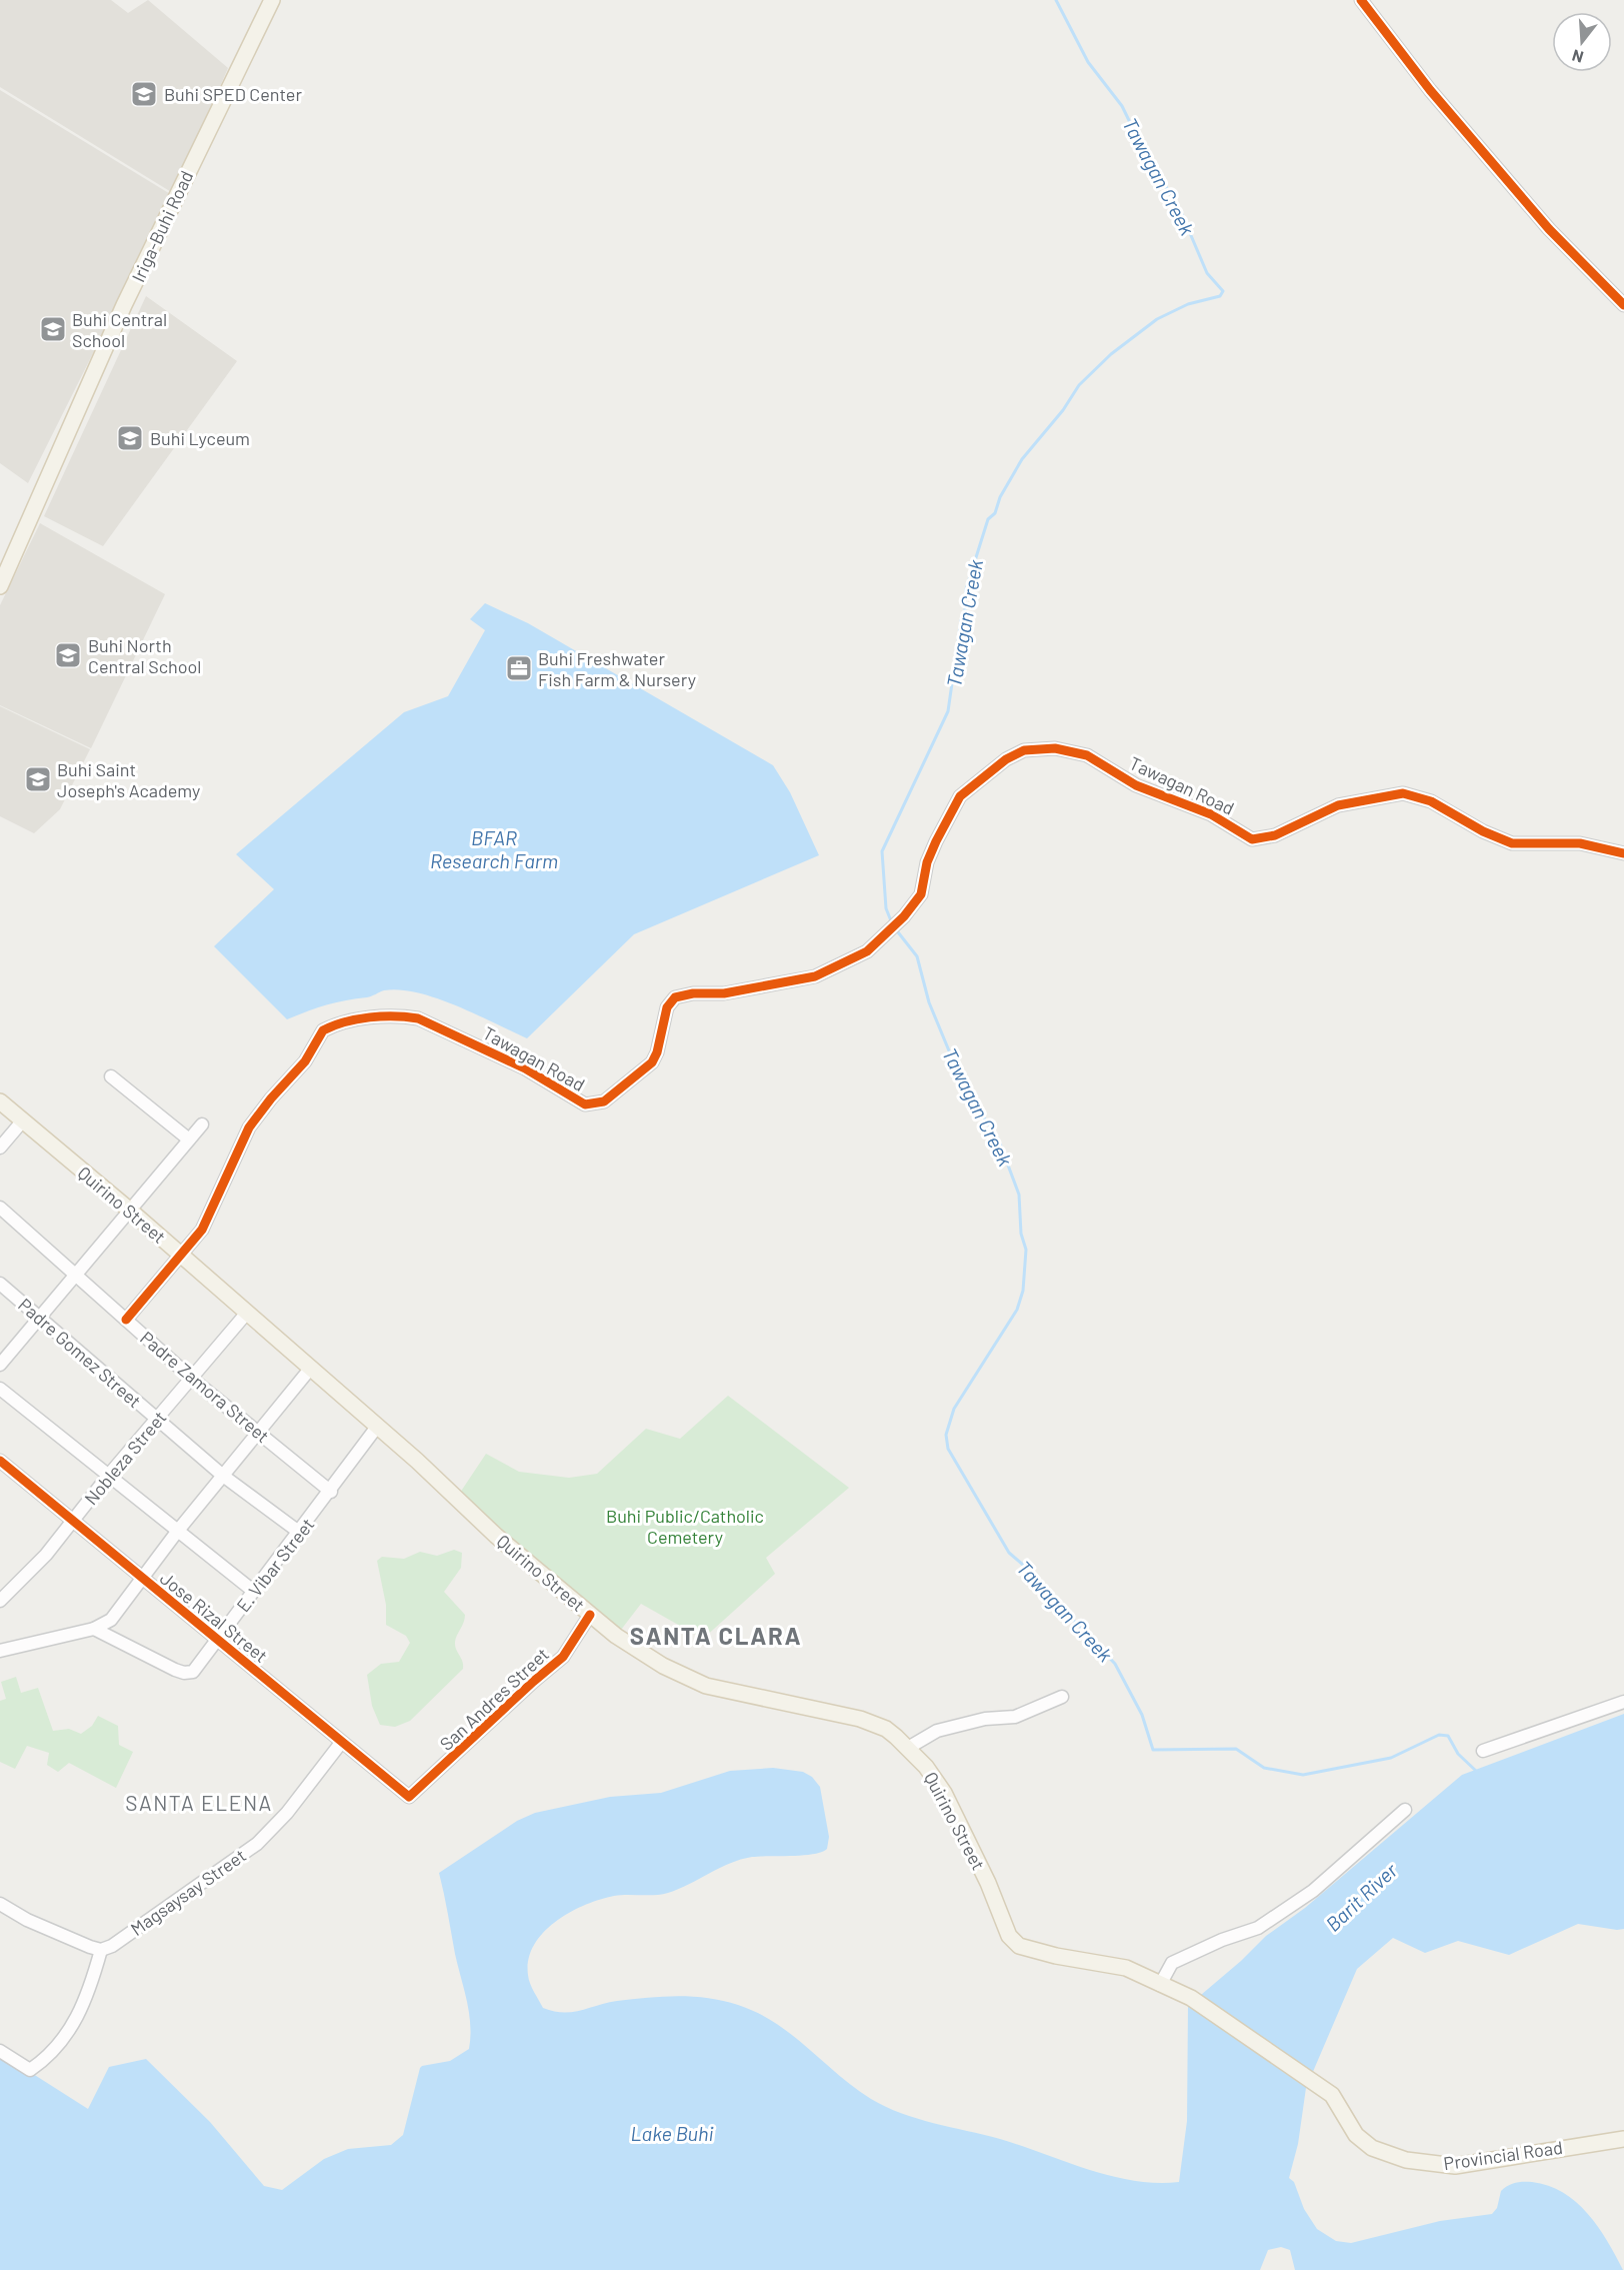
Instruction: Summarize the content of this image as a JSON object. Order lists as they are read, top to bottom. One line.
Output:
{"streets":{"main road":["Iriga-Buhi Road","Quirino Street","Provincial Road"],"street":["Tawagan Road","Padre Gomez Street","Padre Zamora Street","Nobleza Street","E. Vibar Street","Jose Rizal Street","San Andres Street","Magsaysay Street"]},"crossings":[["Tawagan Road","Quirino Street"],["Tawagan Road","Padre Zamora Street"],["Quirino Street","Nobleza Street"],["Quirino Street","E. Vibar Street"],["Quirino Street","San Andres Street"],["Quirino Street","Provincial Road"],["Padre Gomez Street","Nobleza Street"],["Padre Gomez Street","E. Vibar Street"],["Padre Zamora Street","Nobleza Street"],["Padre Zamora Street","E. Vibar Street"],["Nobleza Street","Jose Rizal Street"],["E. Vibar Street","Jose Rizal Street"],["Jose Rizal Street","San Andres Street"],["Jose Rizal Street","Magsaysay Street"]],"districts":["SANTA CLARA","SANTA ELENA"],"water":["Tawagan Creek","BFAR Research Farm","Barit River","Lake Buhi"],"parks":["Buhi Public/Catholic Cemetery"],"places":{"school or university":["Buhi SPED Center","Buhi Central School","Buhi Lyceum","Buhi North Central School","Buhi Saint Joseph's Academy"],"office":["Buhi Freshwater Fish Farm & Nursery"]},"north":"bottom"}
